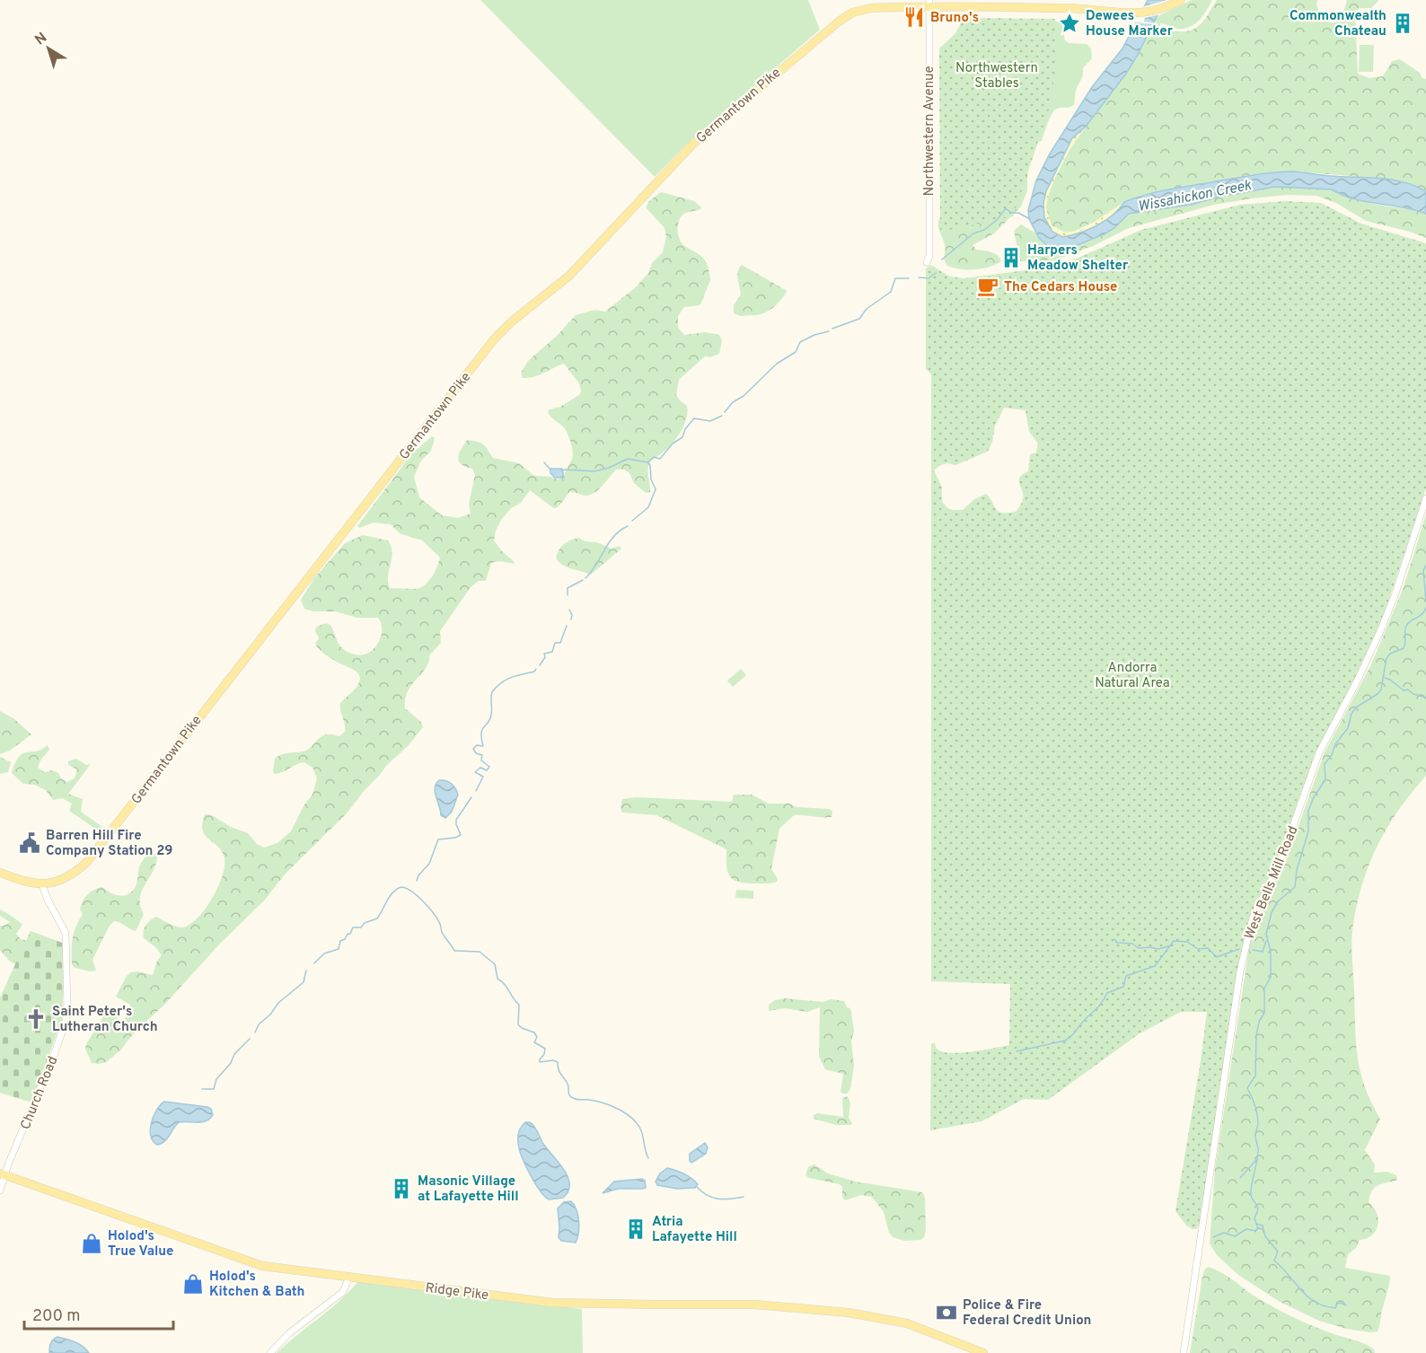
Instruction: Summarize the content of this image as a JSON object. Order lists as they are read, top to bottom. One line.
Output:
{"streets":{"main road":["Germantown Pike","Ridge Pike"],"street":["Northwestern Avenue","West Bells Mill Road","Church Road"]},"crossings":[["Germantown Pike","Northwestern Avenue"],["Germantown Pike","Church Road"],["Church Road","Ridge Pike"]],"water":["Wissahickon Creek"],"parks":["Northwestern Stables","Andorra Natural Area"],"places":{"restaurant":["Bruno's"],"place":["Dewees House Marker"],"building":["Commonwealth Chateau","Harpers Meadow Shelter","Masonic Village at Lafayette Hill","Atria Lafayette Hill"],"cafe":["The Cedars House"],"public building":["Barren Hill Fire Company Station 29"],"church":["Saint Peter's Lutheran Church"],"shop":["Holod's True Value","Holod's Kitchen & Bath"],"bank":["Police & Fire Federal Credit Union"]},"scale_bar":"200 m","north":"top left"}
